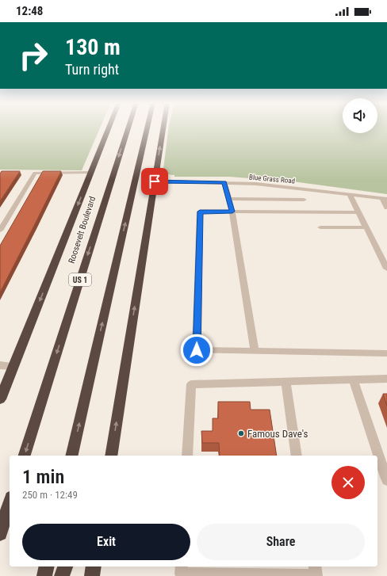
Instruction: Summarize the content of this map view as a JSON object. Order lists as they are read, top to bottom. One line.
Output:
{"streets":{"highway":["Roosevelt Boulevard","US 1"],"street":["Blue Grass Road"]},"places":["Famous Dave's"],"page":{"status":"12:48","turn":["130 m","Turn right"],"heading":["1 min","250 m · 12:49"],"buttons":["Exit","Share"]}}
